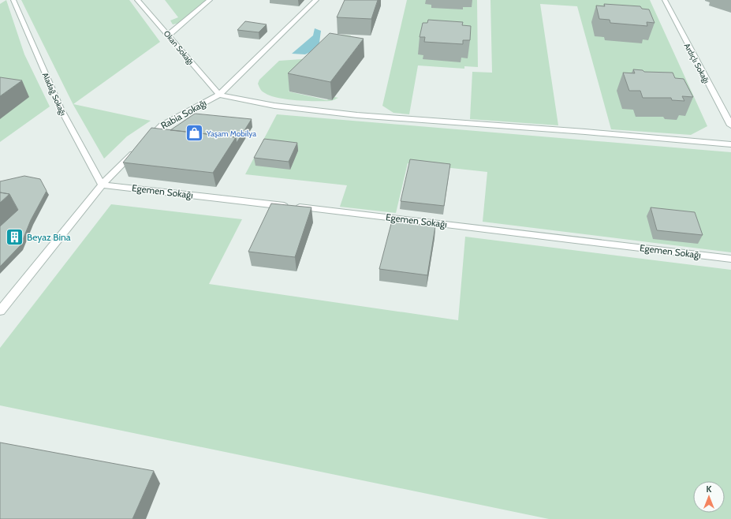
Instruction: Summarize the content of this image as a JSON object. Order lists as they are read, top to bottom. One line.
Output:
{"streets":{"street":["Okan Sokağı","Ardıçlı Sokağı","Aladağ Sokağı","Rabia Sokağı","Egemen Sokağı"]},"crossings":[["Okan Sokağı","Rabia Sokağı"],["Aladağ Sokağı","Egemen Sokağı"]],"places":{"shop":["Yaşam Mobilya"],"building":["Beyaz Bina"]},"north":"top"}
